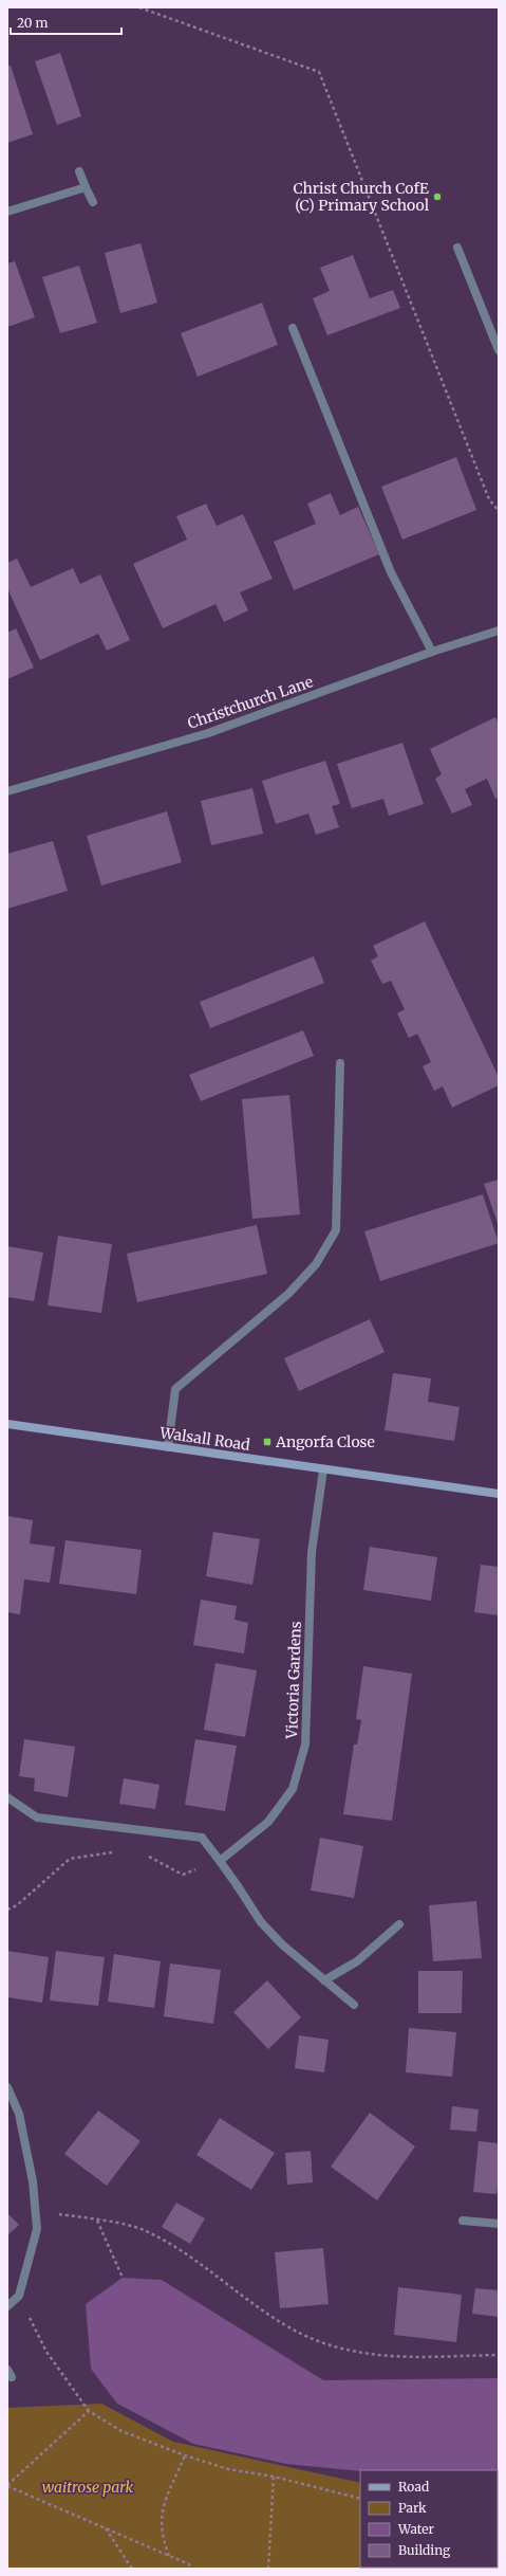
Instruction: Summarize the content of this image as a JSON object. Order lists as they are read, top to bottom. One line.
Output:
{"streets":{"street":["Christchurch Lane","Walsall Road","Victoria Gardens"]},"crossings":[["Walsall Road","Victoria Gardens"]],"parks":["waitrose park"],"places":{"other":["Christ Church CofE (C) Primary School"],"transit":["Angorfa Close"]},"legend":["Road","Park","Water","Building"],"scale_bar":"20 m"}
